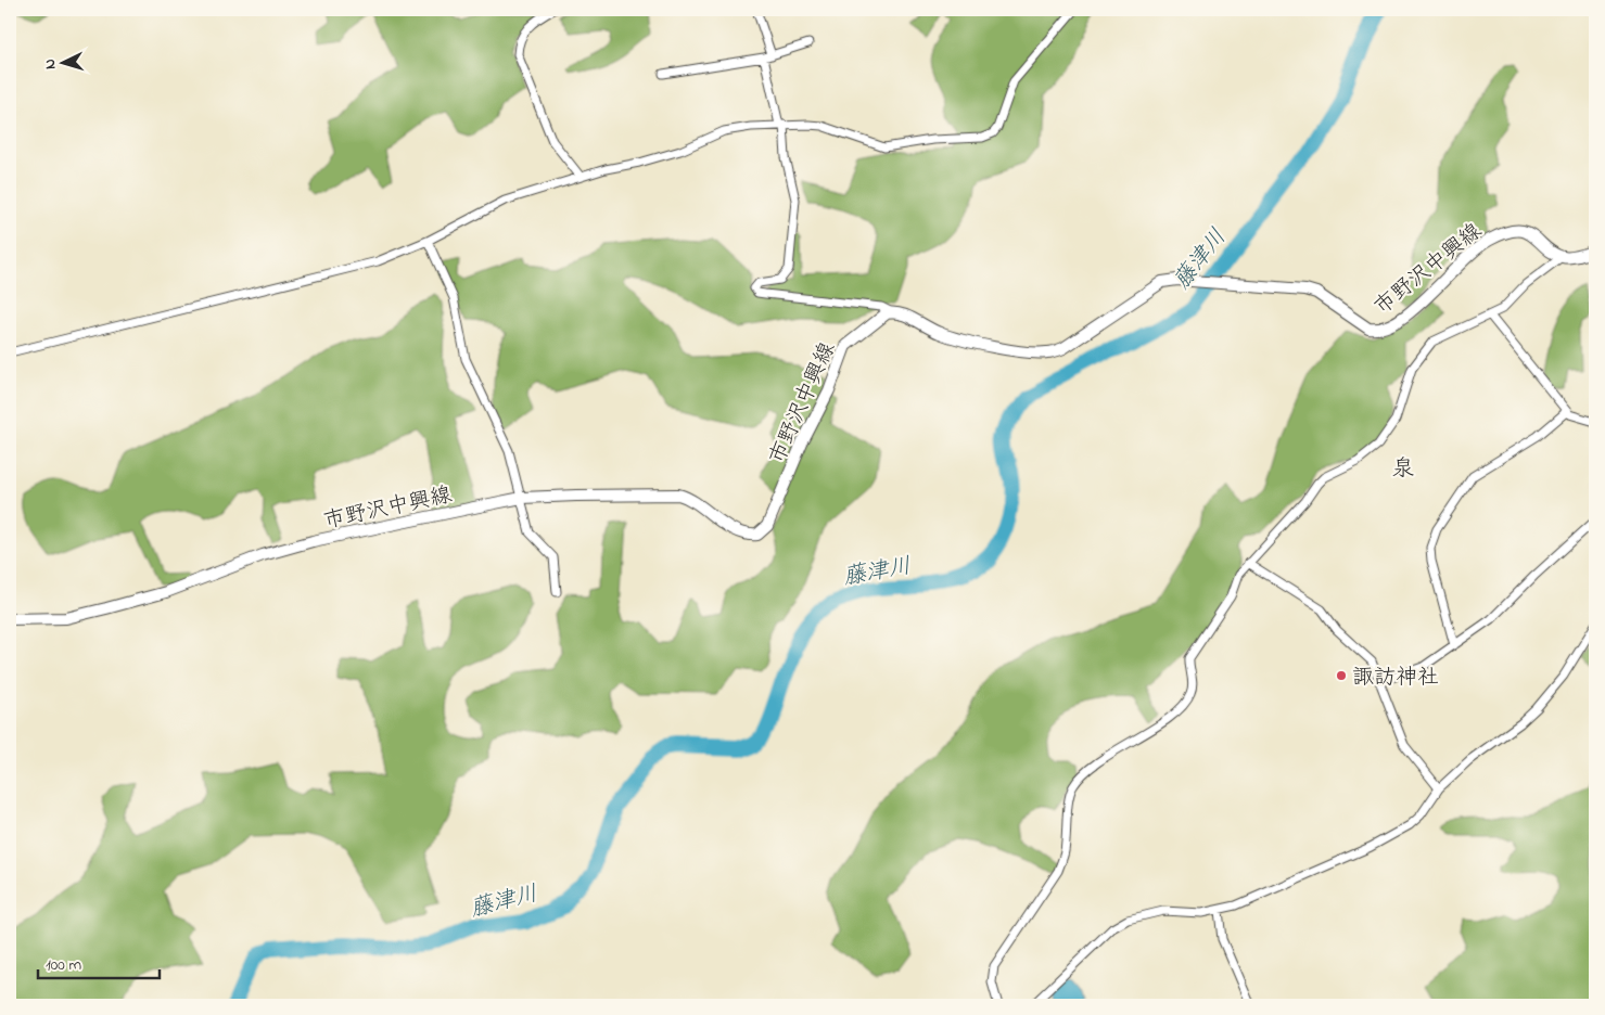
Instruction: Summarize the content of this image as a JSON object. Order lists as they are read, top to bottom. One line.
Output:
{"streets":{"main road":["市野沢中興線"]},"districts":["泉"],"water":["藤津川"],"places":["諏訪神社"],"scale_bar":"100 m","north":"left"}
